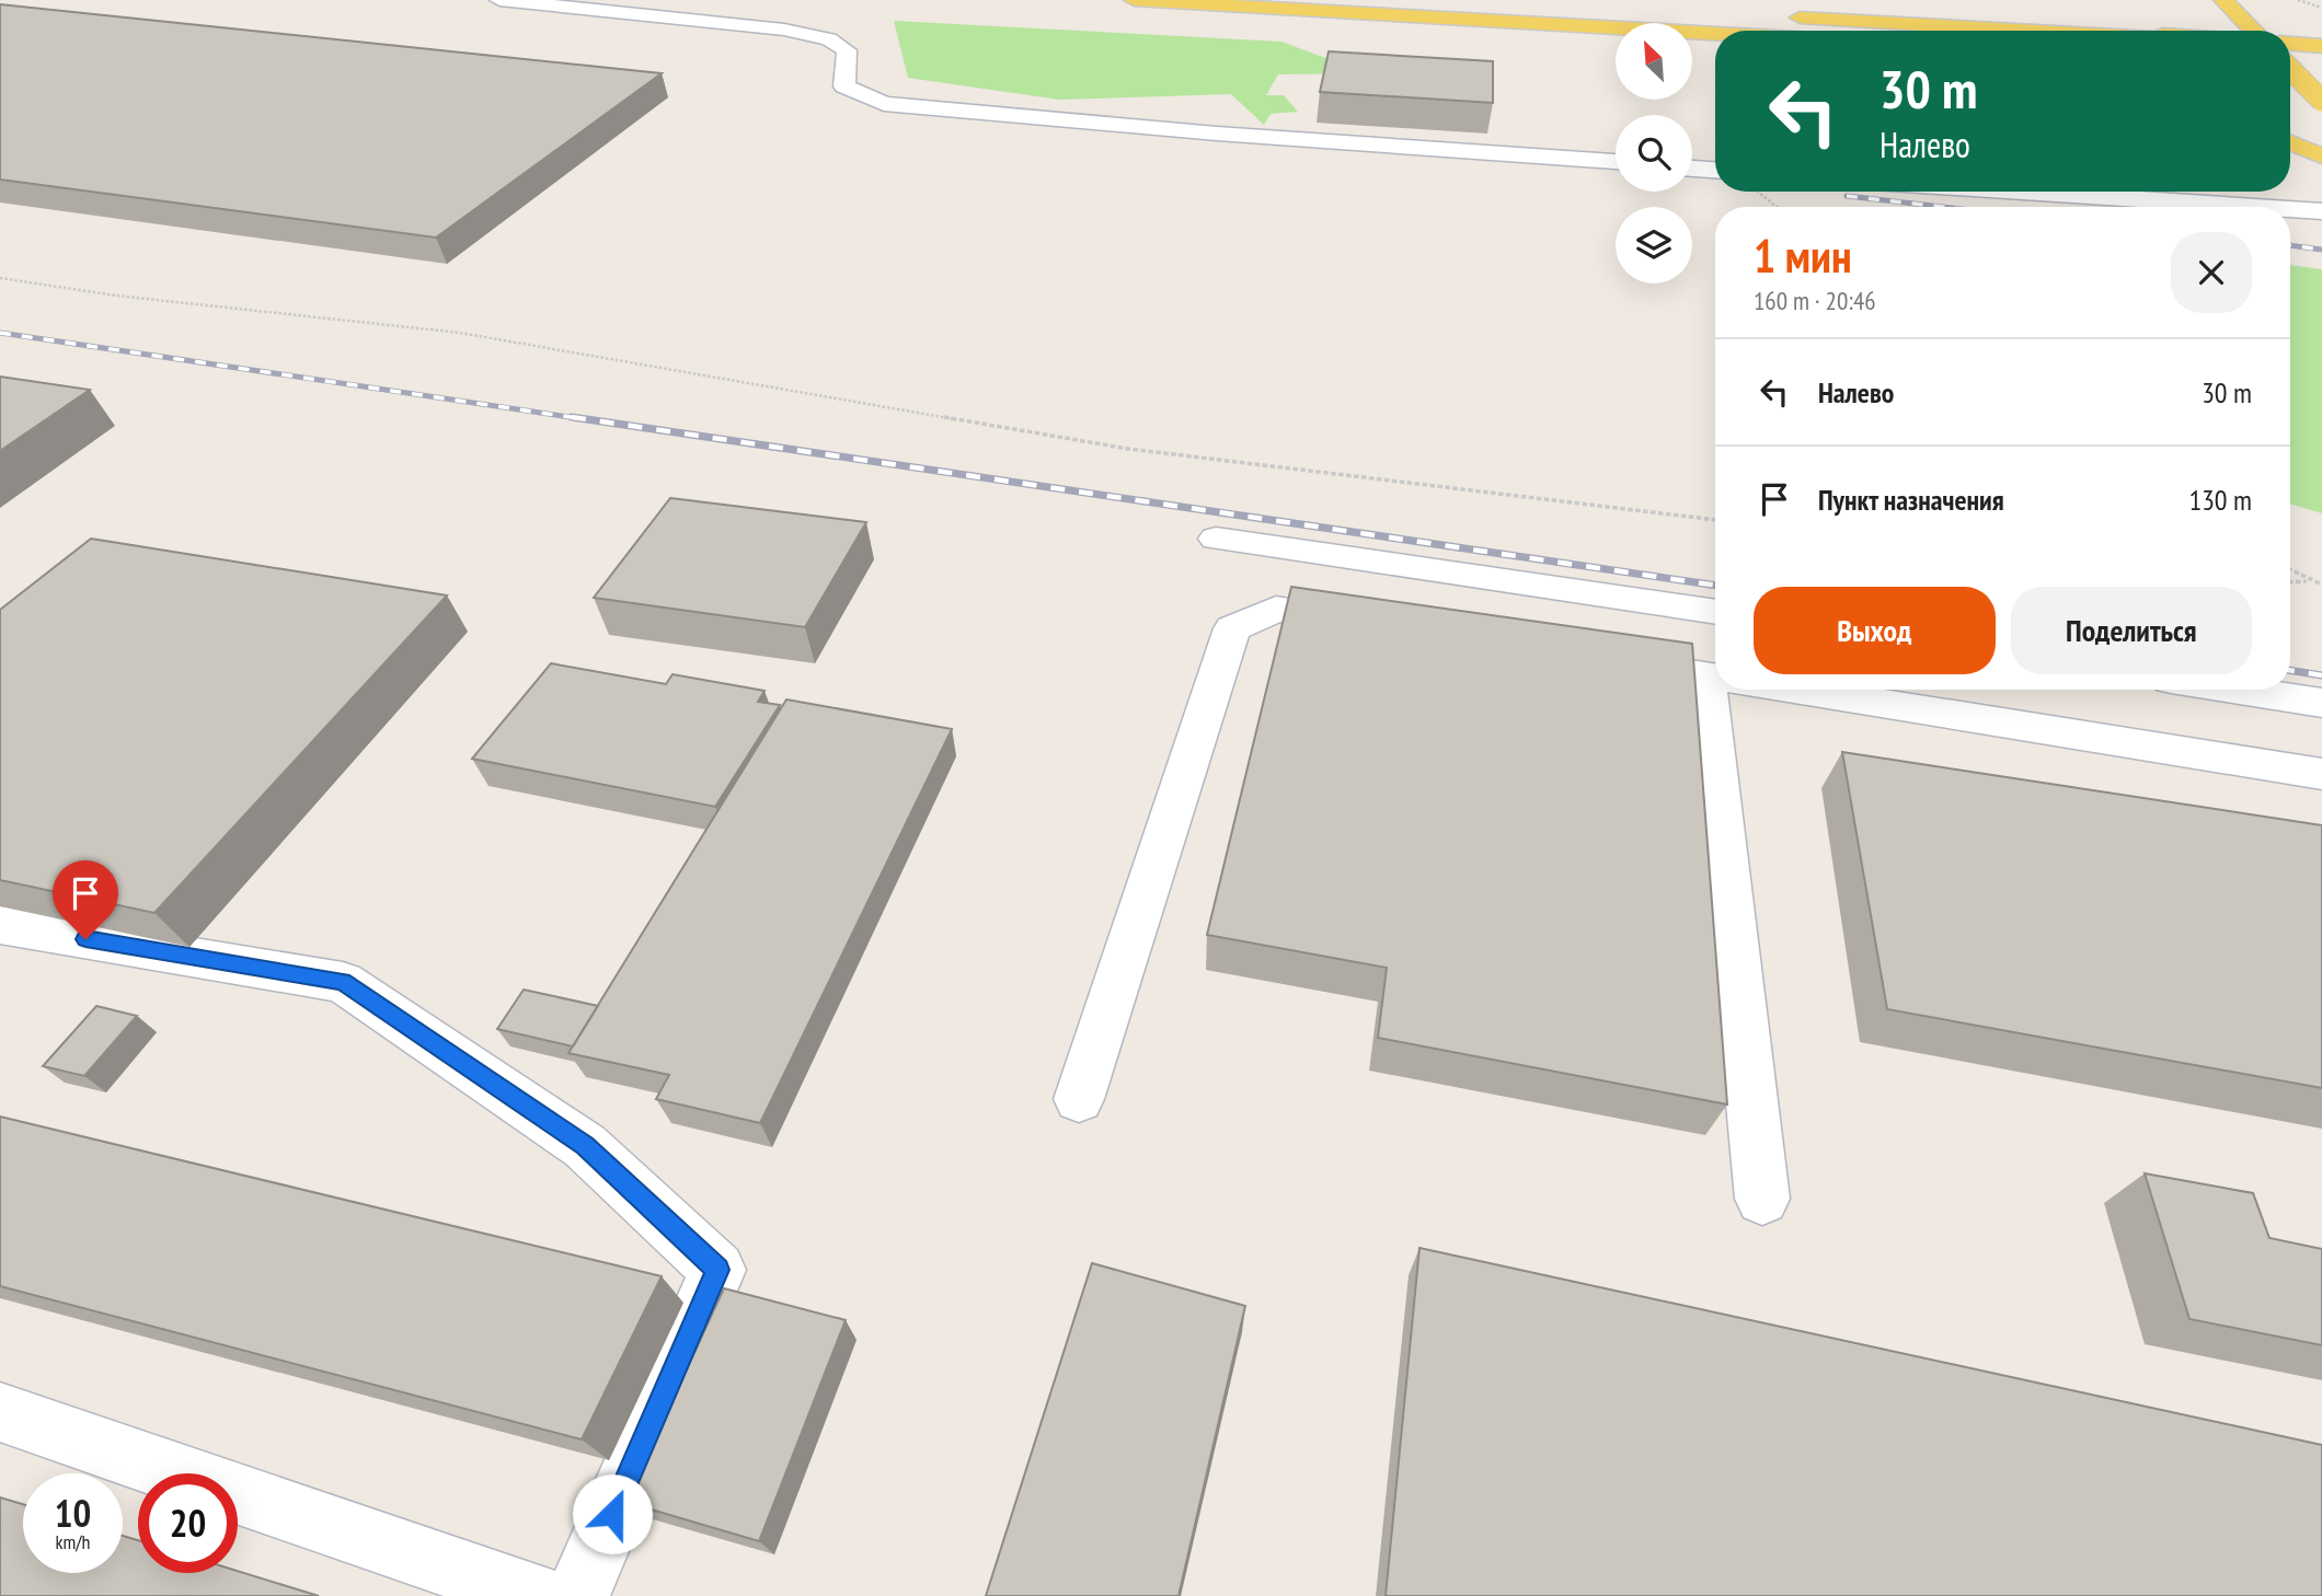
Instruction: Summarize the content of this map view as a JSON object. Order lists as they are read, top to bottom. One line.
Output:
{"north":"top left","page":{"turn":["30 m","Налево"],"heading":["1 мин","160 m · 20:46"],"list":[{"name":"Налево","value":"30 m"},{"name":"Пункт назначения","value":"130 m"}],"buttons":["Выход","Поделиться"],"speed":"10 km/h","limit":"20"}}
